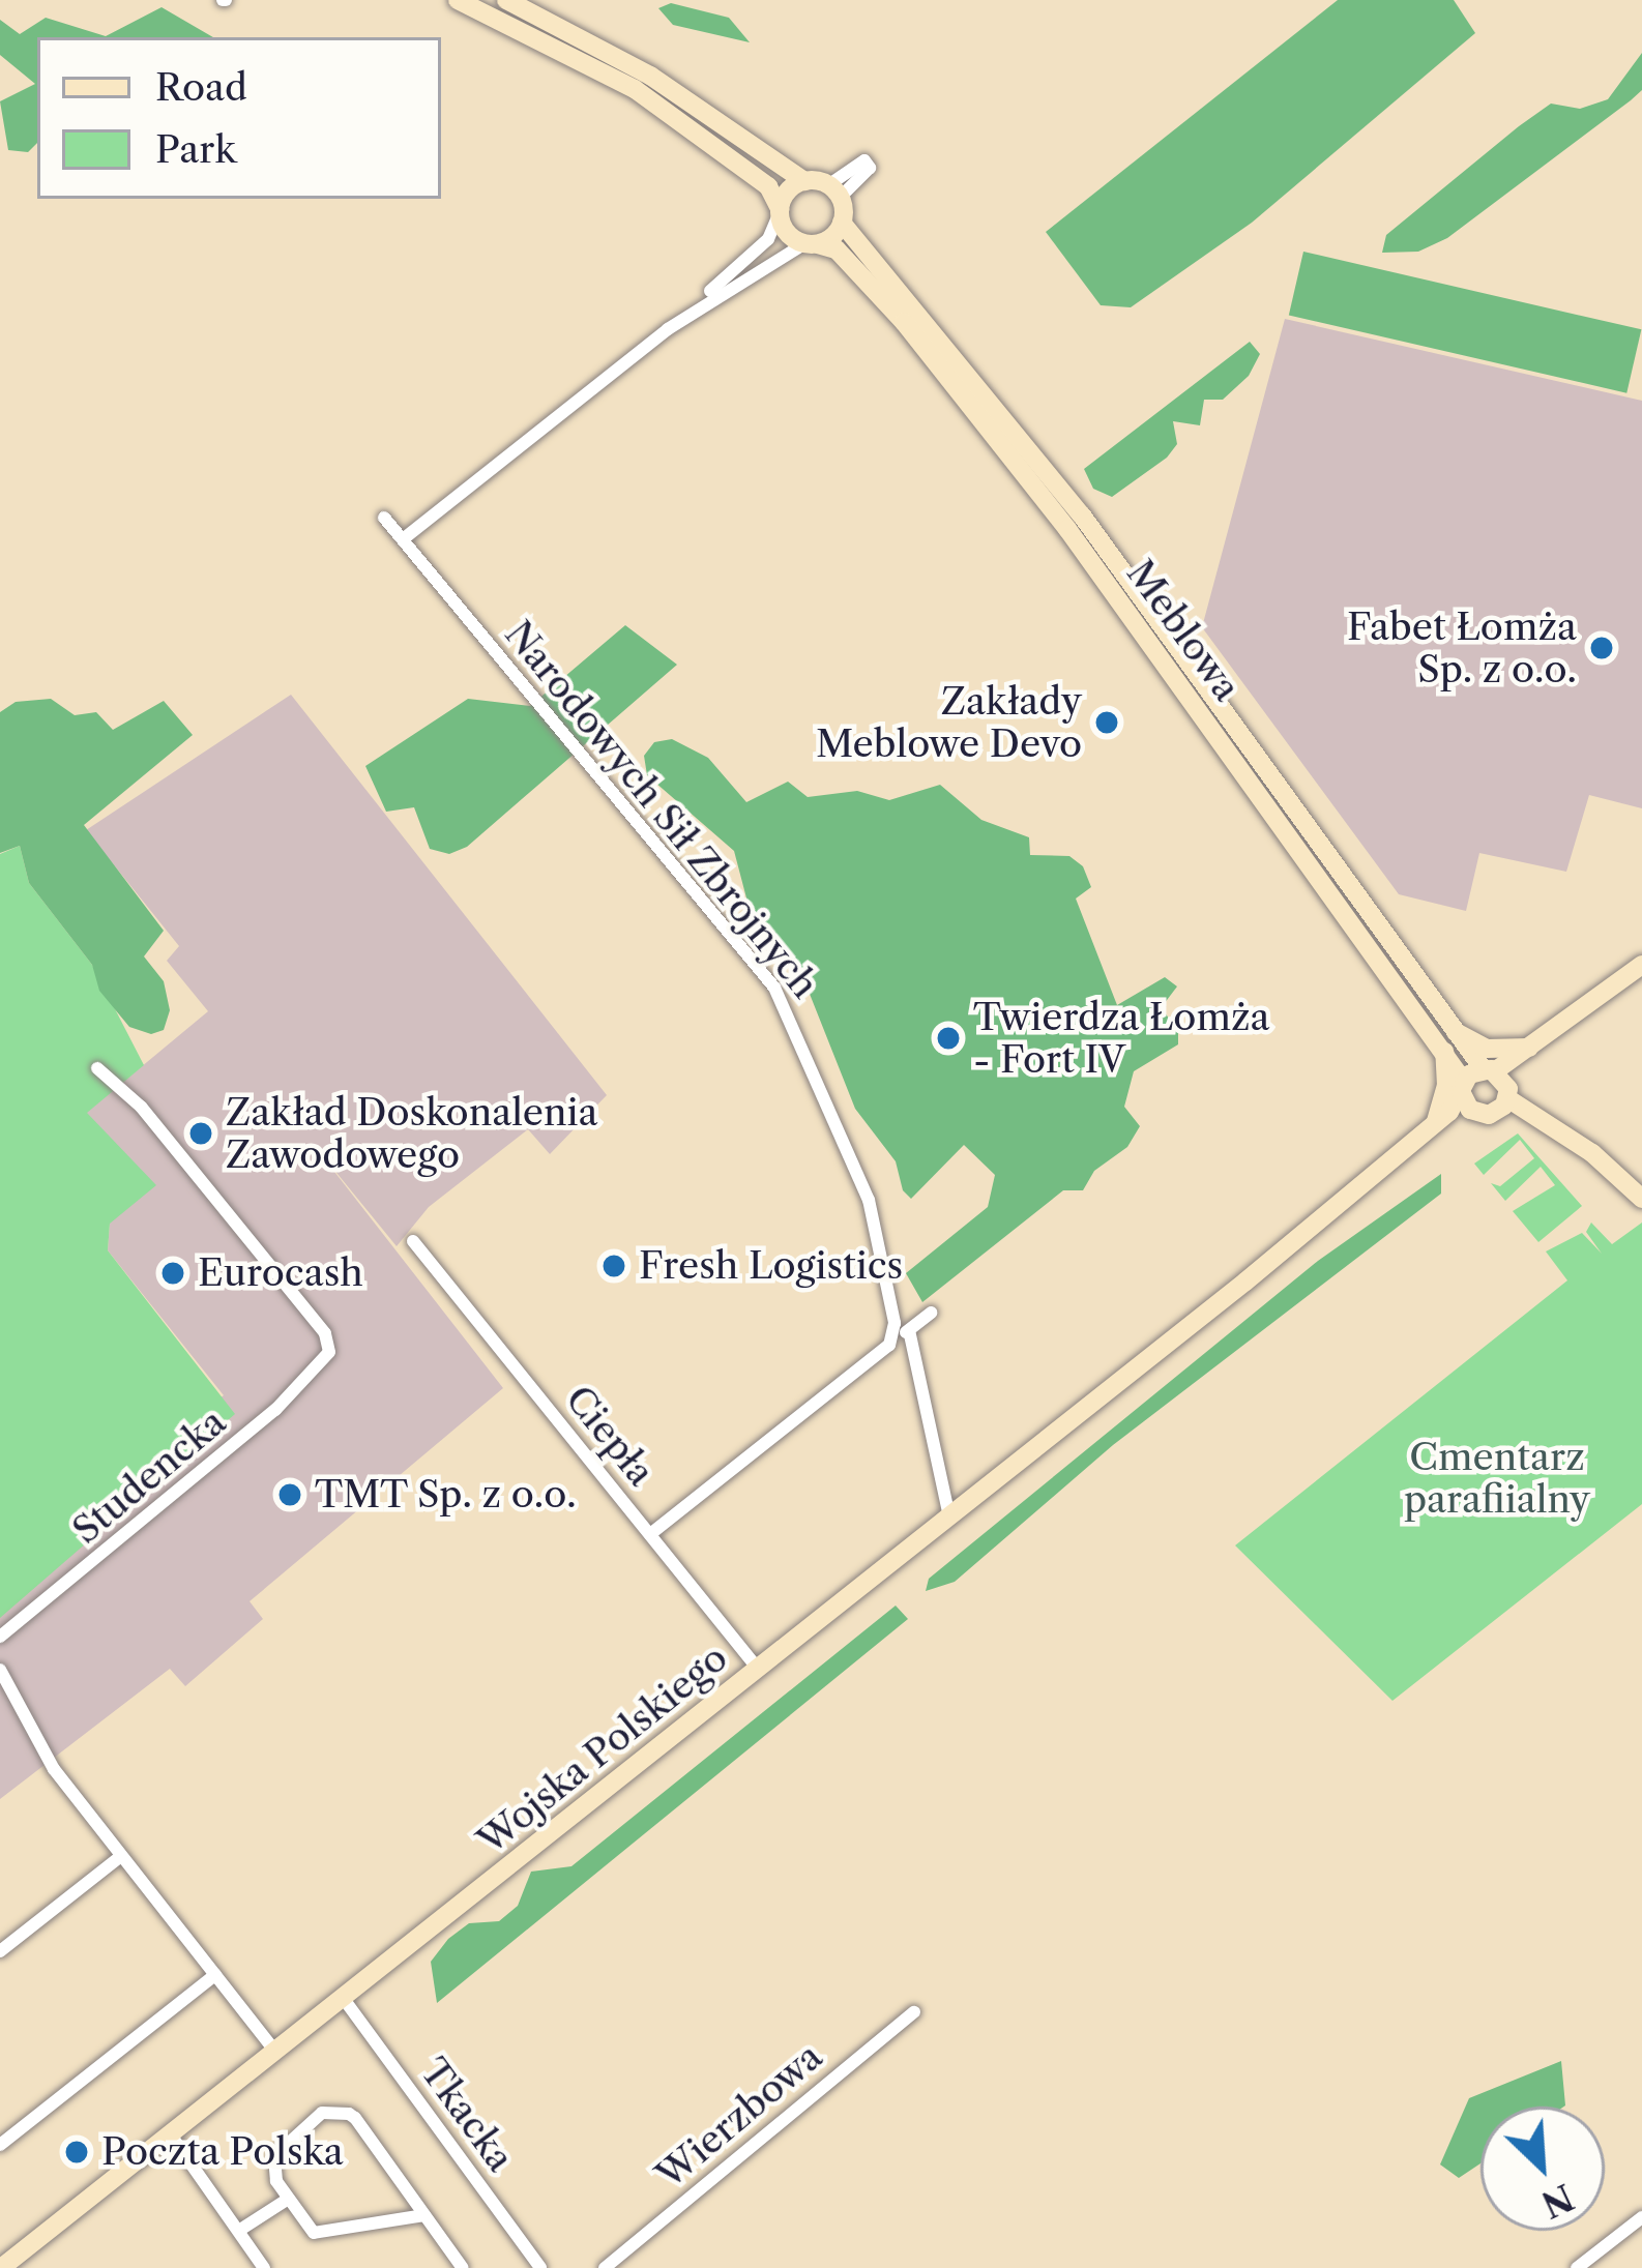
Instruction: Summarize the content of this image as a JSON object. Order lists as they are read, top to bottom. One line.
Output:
{"streets":{"main road":["Meblowa","Wojska Polskiego"],"street":["Narodowych Sił Zbrojnych","Ciepła","Studencka","Tkacka","Wierzbowa"]},"crossings":[["Meblowa","Wojska Polskiego"],["Ciepła","Wojska Polskiego"],["Wojska Polskiego","Tkacka"]],"parks":["Cmentarz parafiialny"],"places":["Fabet Łomża Sp. z o.o.","Zakłady Meblowe Devo","Twierdza Łomża - Fort IV","Zakład Doskonalenia Zawodowego","Fresh Logistics","Eurocash","TMT Sp. z o.o.","Poczta Polska"],"legend":["Road","Park"],"north":"bottom right"}
